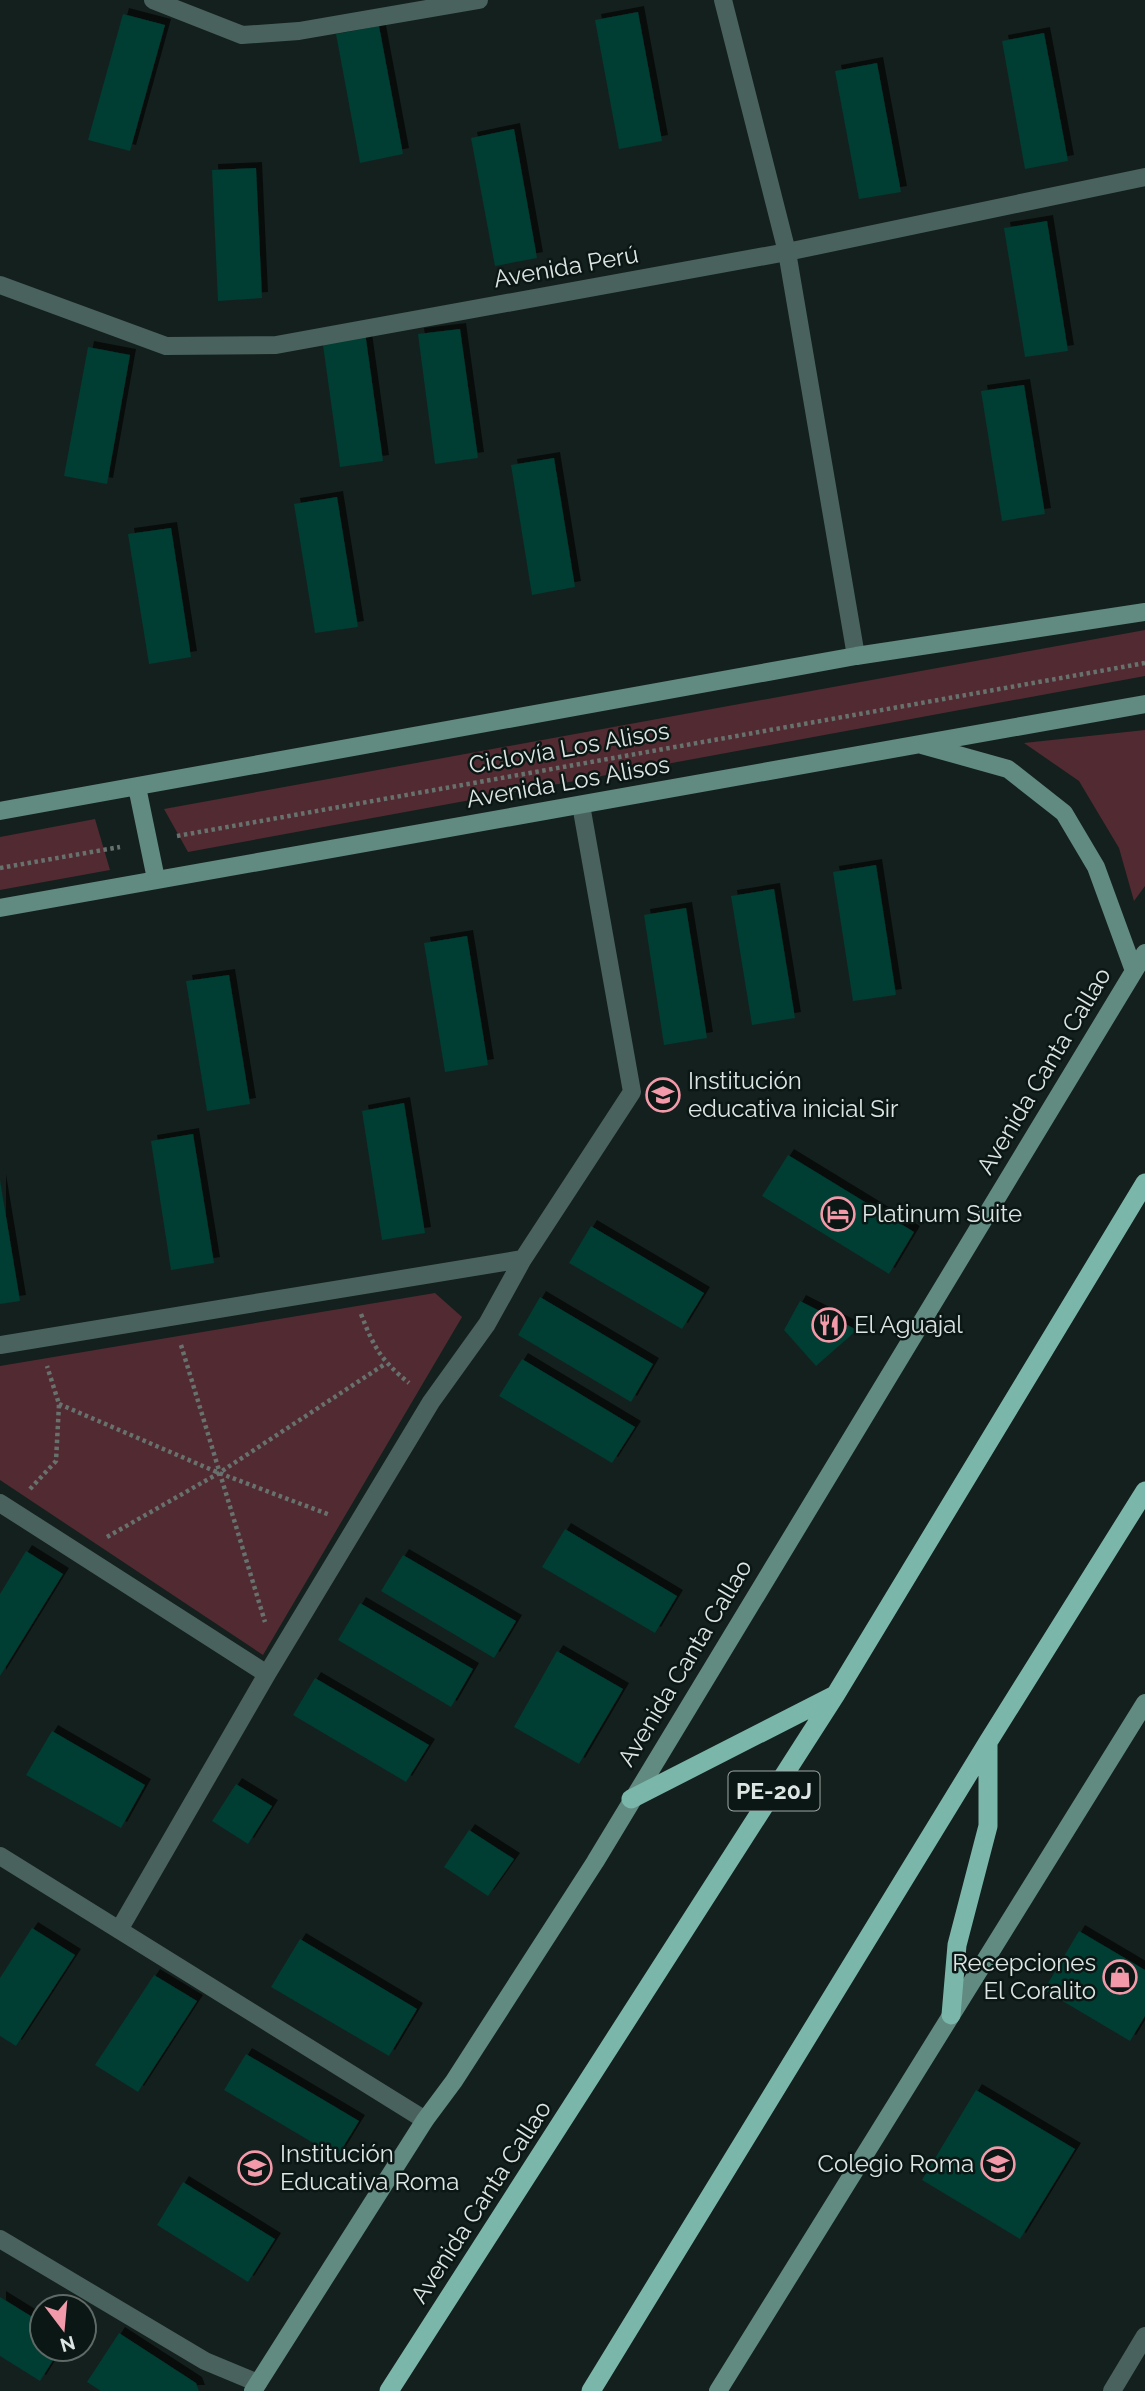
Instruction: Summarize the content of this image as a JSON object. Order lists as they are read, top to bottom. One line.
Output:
{"streets":{"highway":["Avenida Canta Callao","PE-20J"],"main road":["Avenida Los Alisos"],"street":["Avenida Perú"],"path":["Ciclovía Los Alisos"]},"places":{"school or university":["Institución educativa inicial Sir","Colegio Roma","Institución Educativa Roma"],"hotel":["Platinum Suite"],"restaurant":["El Aguajal"],"shop":["Recepciones El Coralito"]},"north":"bottom"}
